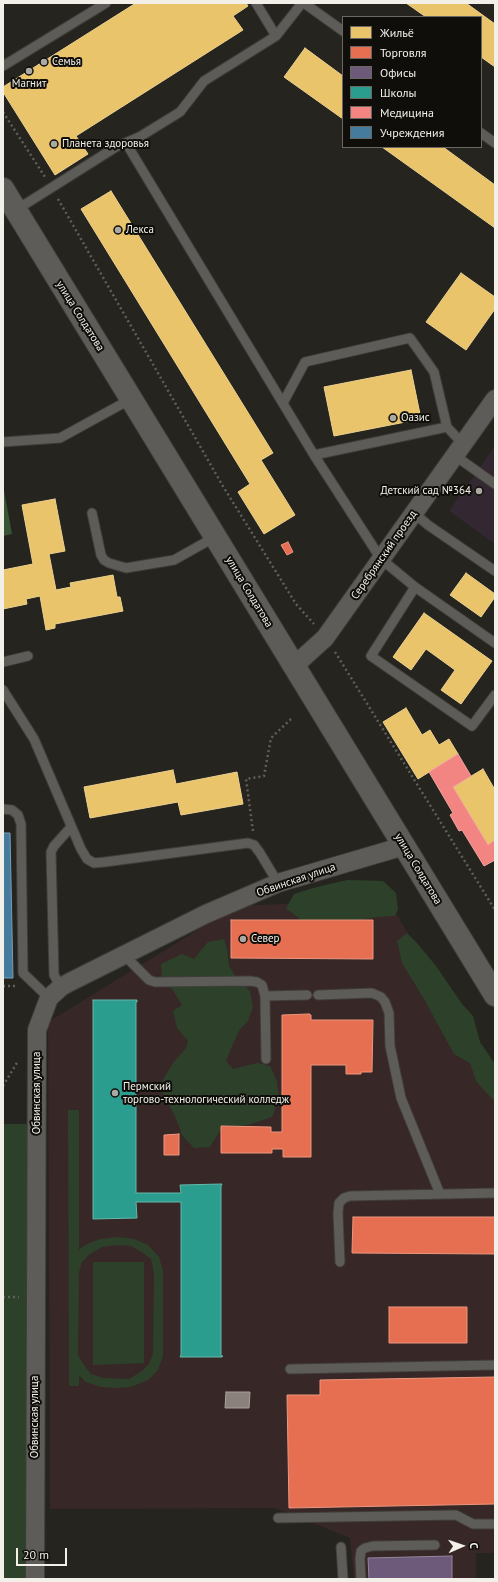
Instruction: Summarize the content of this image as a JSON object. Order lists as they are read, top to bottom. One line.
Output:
{"streets":{"main road":["улица Солдатова"],"street":["Серебрянский проезд","Обвинская улица"]},"crossings":[["улица Солдатова","Серебрянский проезд"],["улица Солдатова","Обвинская улица"]],"places":["Семья","Магнит","Планета здоровья","Лекса","Оазис","Детский сад №364","Север","Пермский торгово-технологический колледж"],"legend":["Жильё","Торговля","Офисы","Школы","Медицина","Учреждения"],"scale_bar":"20 m","north":"right"}
